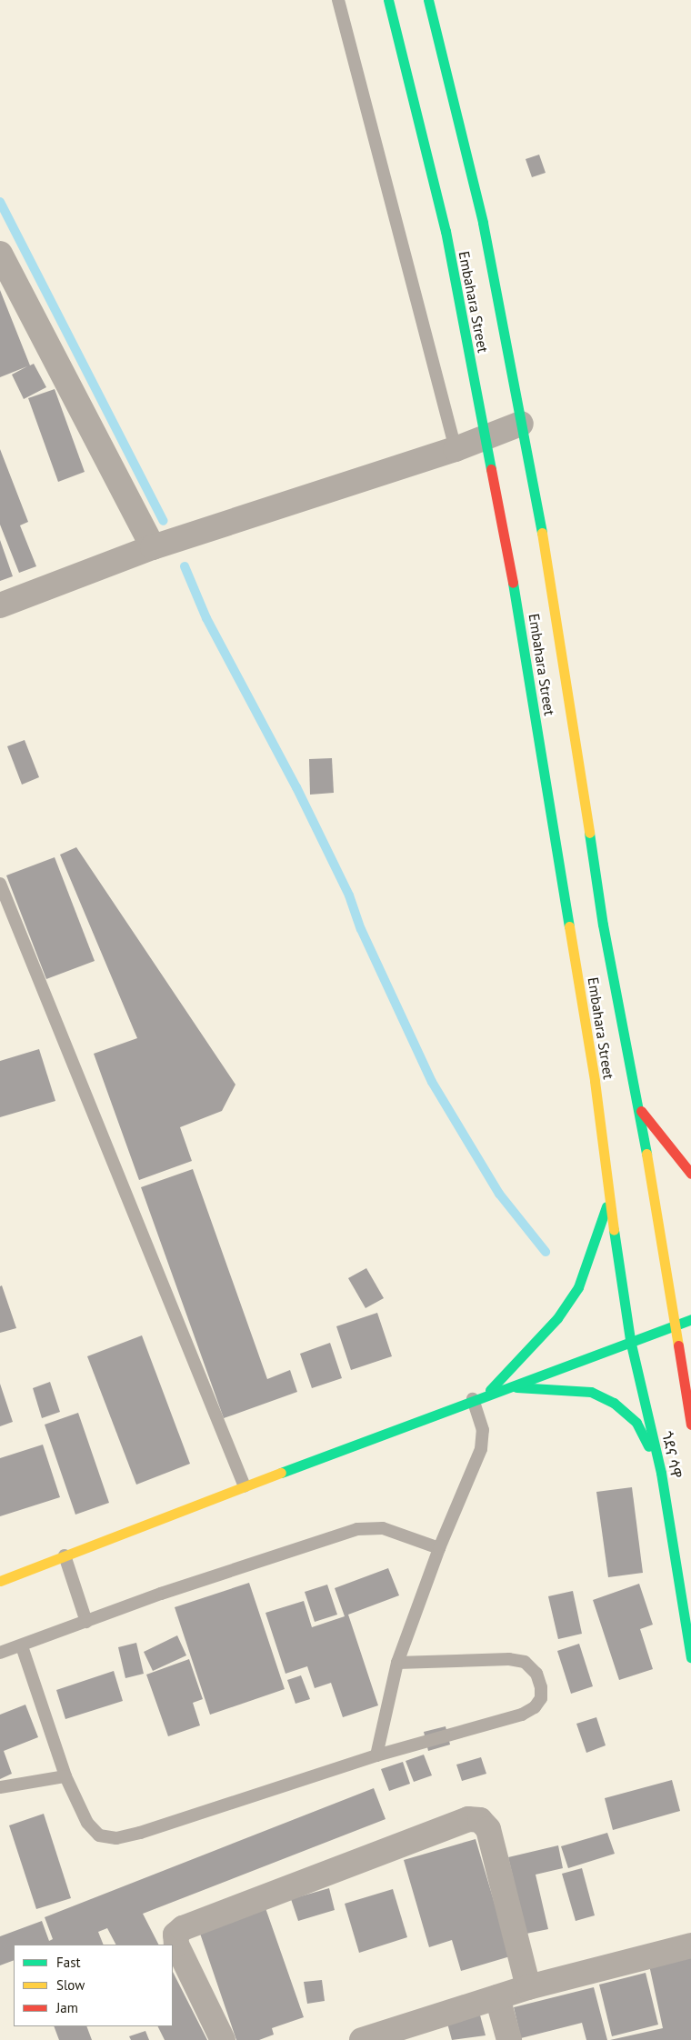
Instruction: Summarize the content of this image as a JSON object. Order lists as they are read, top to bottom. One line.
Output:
{"streets":{"main road":["Embahara Street","ጎደና ሳዋ"]},"crossings":[["Embahara Street","ጎደና ሳዋ"]],"legend":["Fast","Slow","Jam"]}
